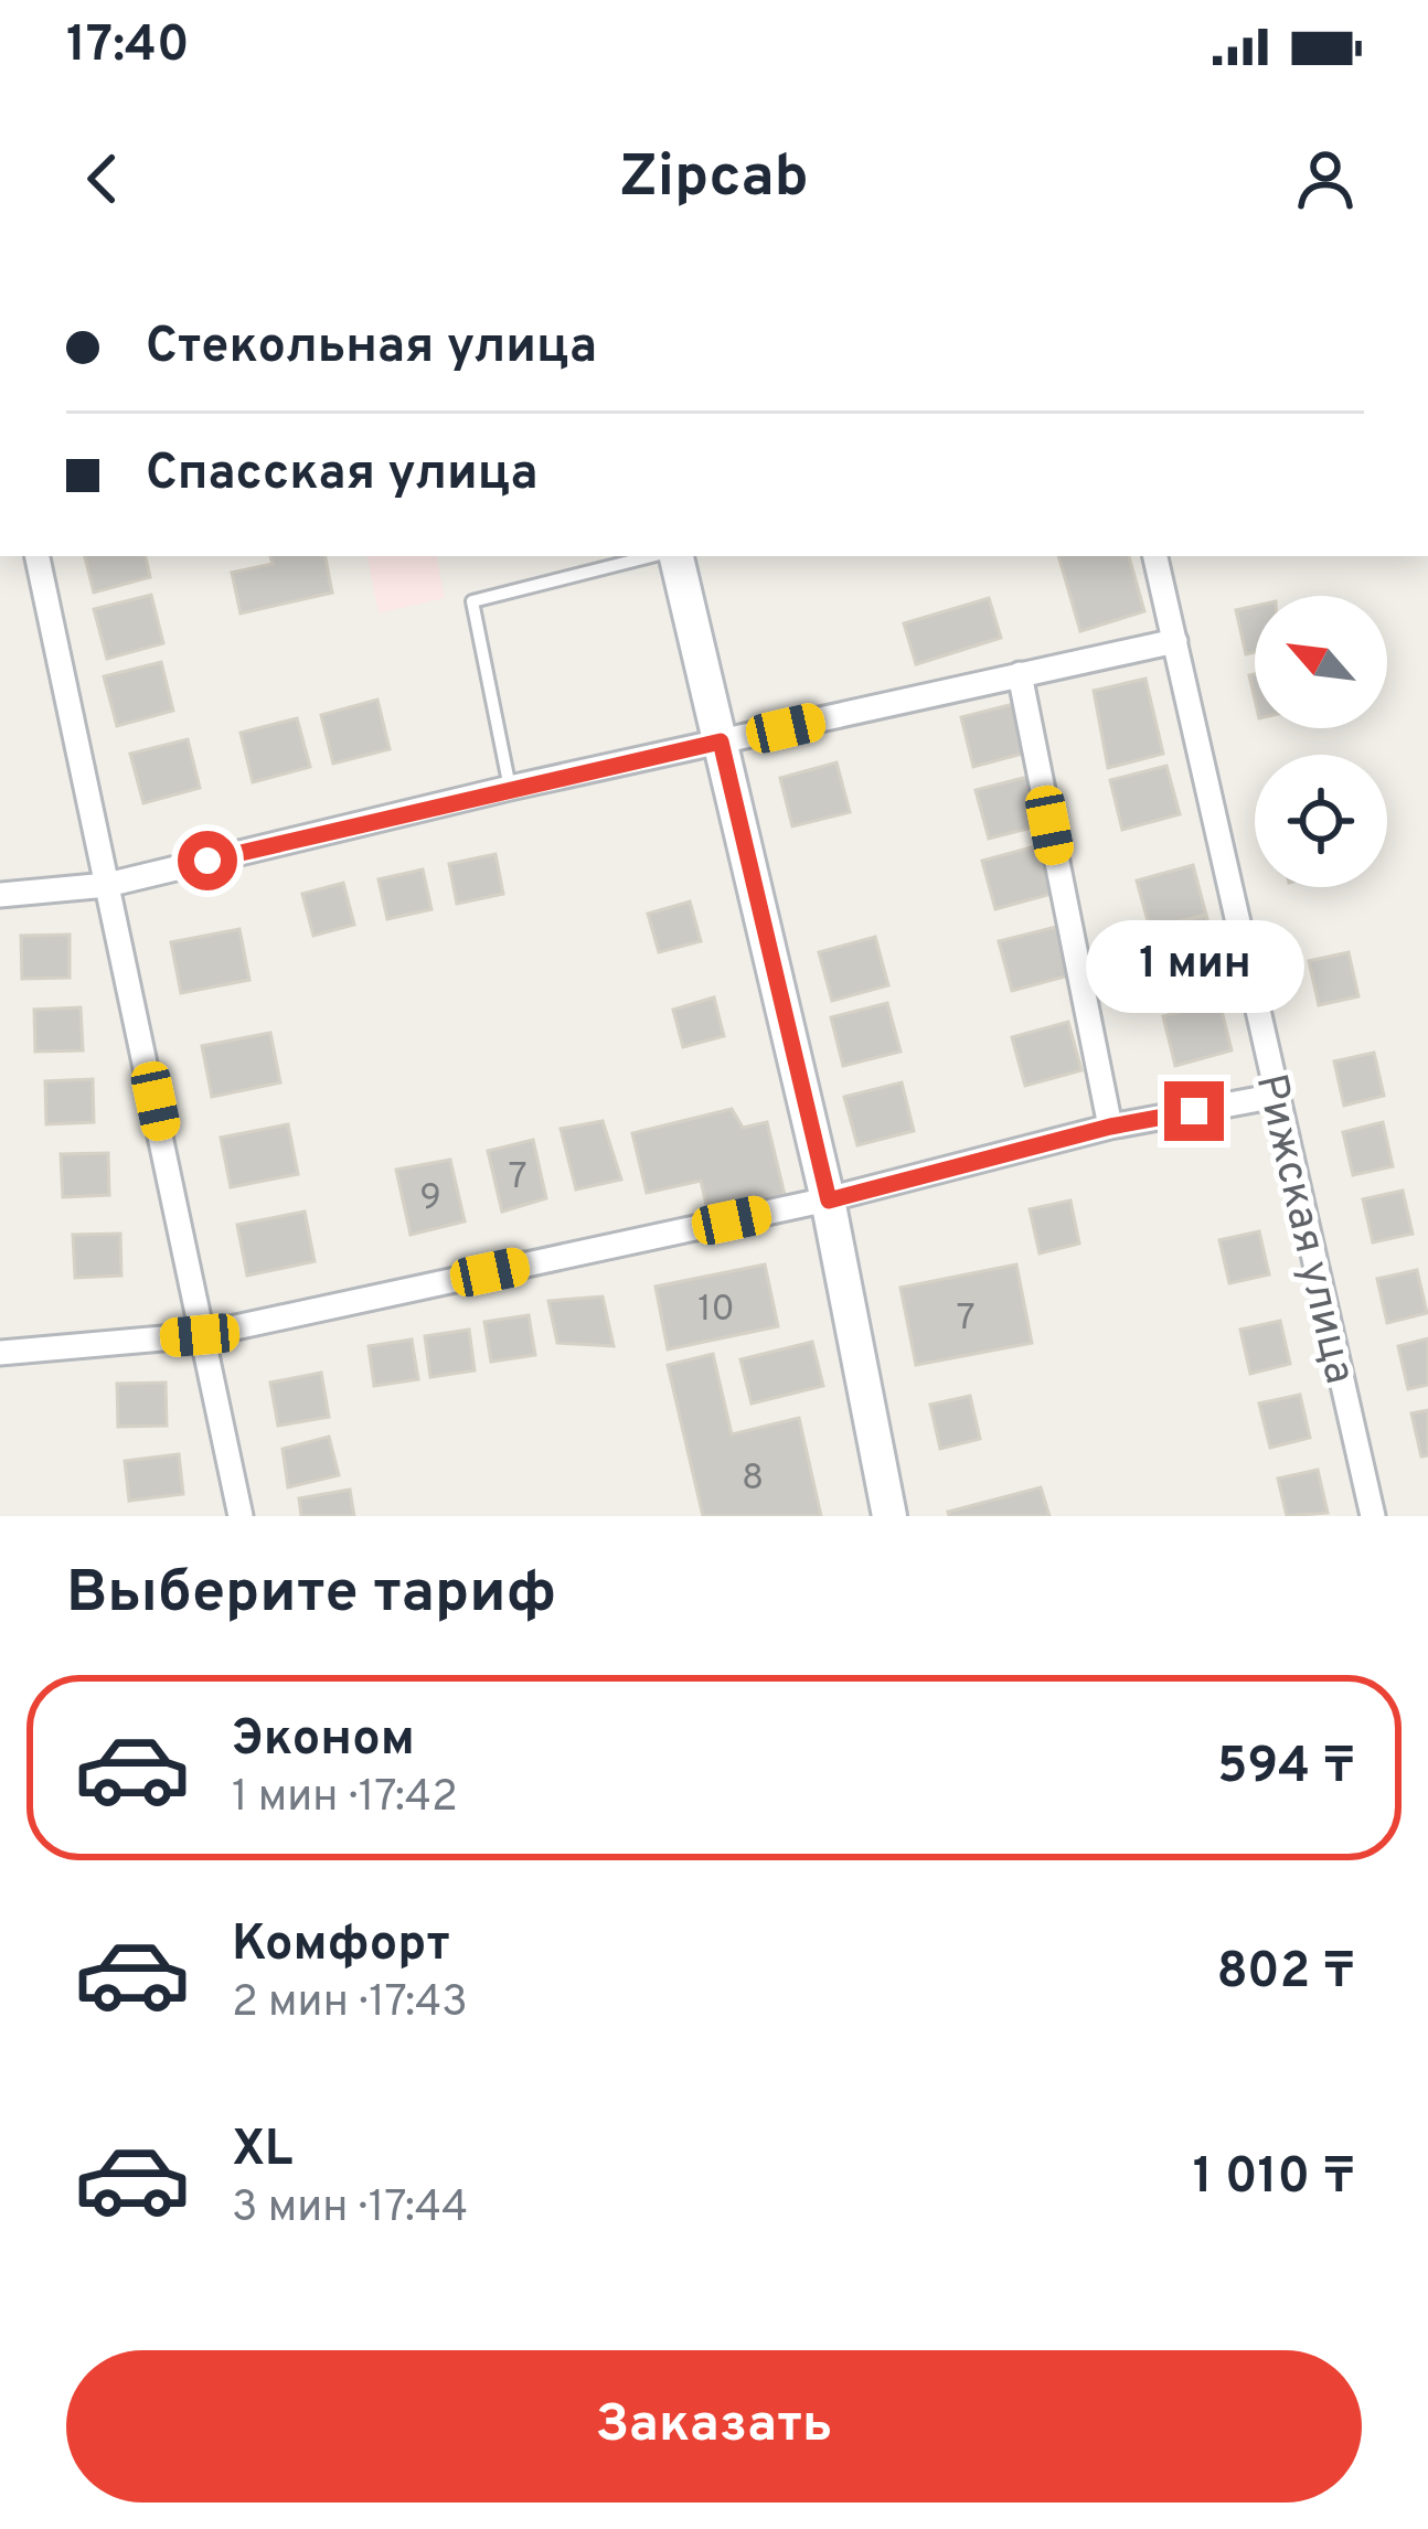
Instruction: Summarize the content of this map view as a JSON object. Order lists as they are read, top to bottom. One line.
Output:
{"streets":{"street":["Рижская улица"]},"house_numbers":["7","9","10","7","8"],"north":"top left","page":{"status":"17:40","header":"Zipcab","banner":["Стекольная улица","Спасская улица"],"bubble":"1 мин","heading":"Выберите тариф","list":[{"name":"Эконом","note":"1 мин · 17:42","value":"594 ₸"},{"name":"Комфорт","note":"2 мин · 17:43","value":"802 ₸"},{"name":"XL","note":"3 мин · 17:44","value":"1 010 ₸"}],"buttons":"Заказать"}}
